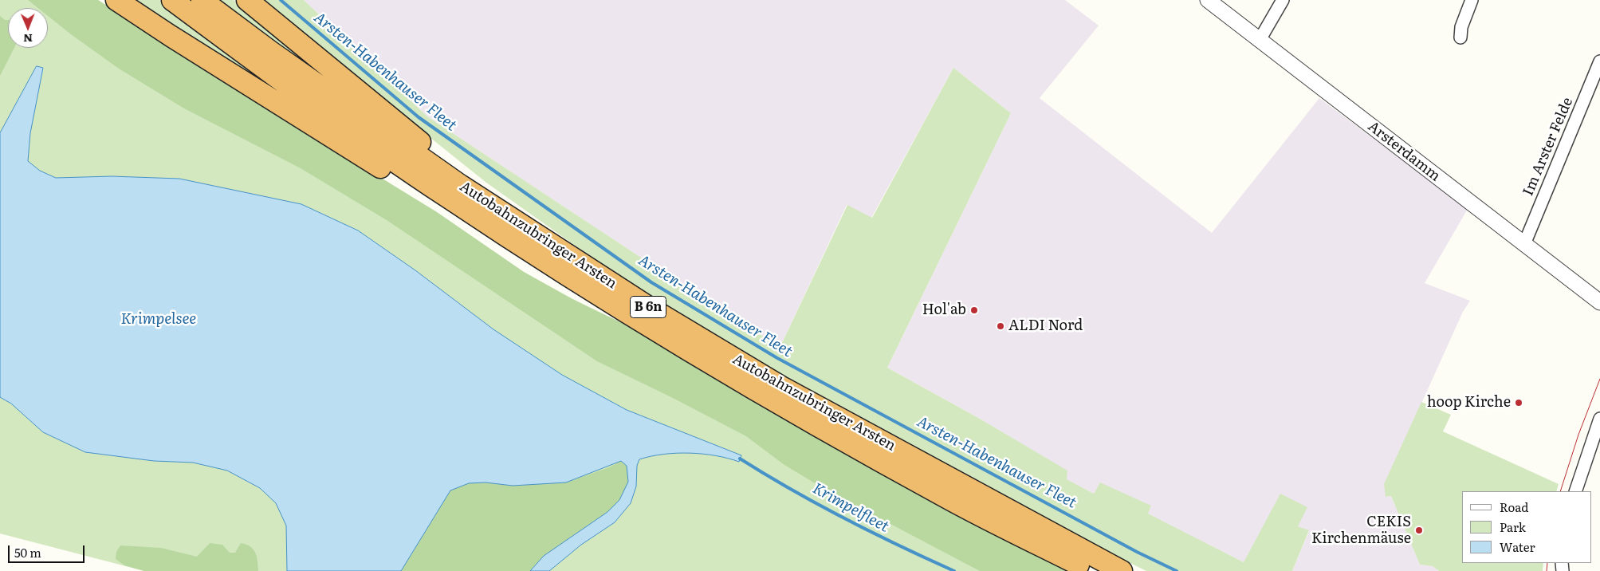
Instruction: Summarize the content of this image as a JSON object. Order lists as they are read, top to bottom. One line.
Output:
{"streets":{"highway":["Autobahnzubringer Arsten","B 6n"],"street":["Im Arster Felde","Arsterdamm"]},"crossings":[["Im Arster Felde","Arsterdamm"]],"water":["Arsten-Habenhauser Fleet","Krimpelsee","Krimpelfleet"],"places":["Hol'ab","ALDI Nord","hoop Kirche","CEKIS Kirchenmäuse"],"legend":["Road","Park","Water"],"scale_bar":"50 m","north":"bottom"}
